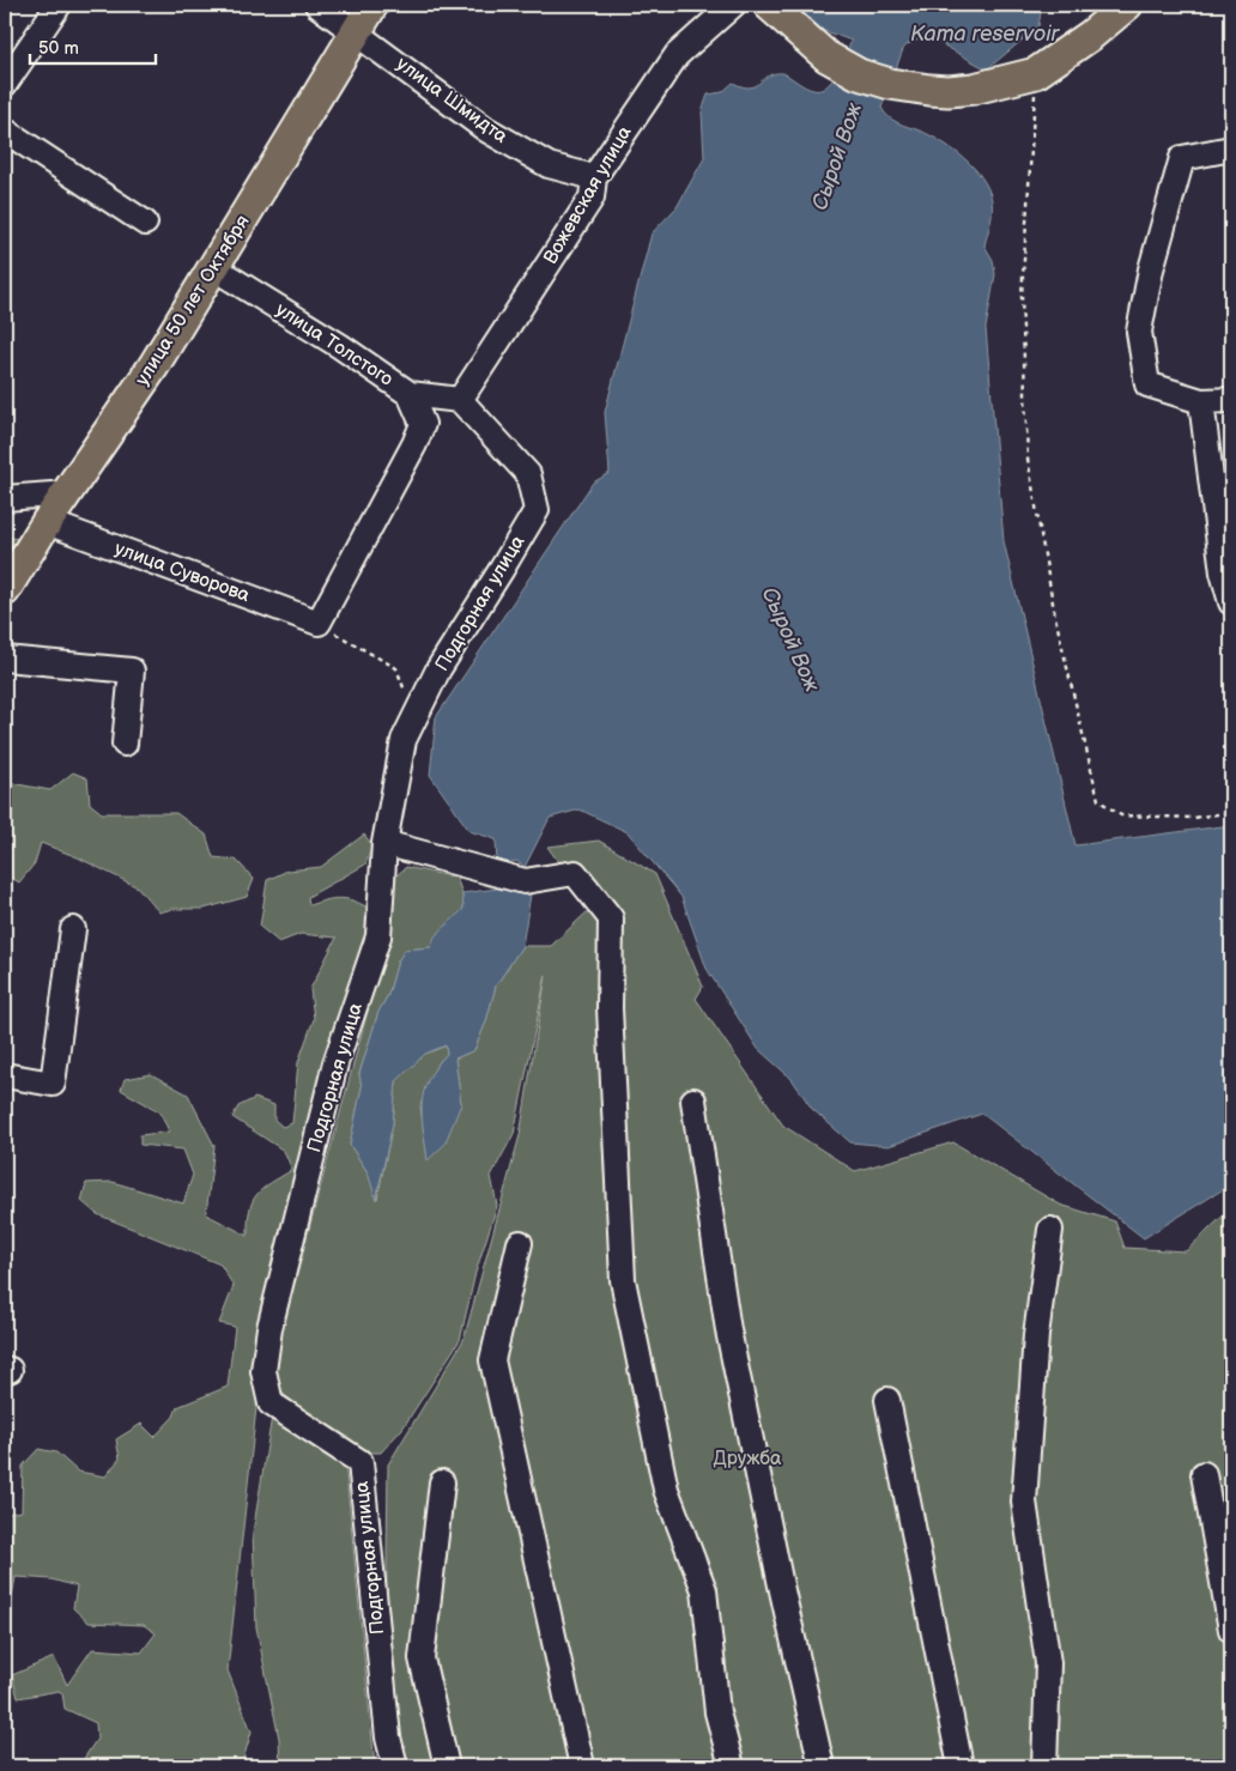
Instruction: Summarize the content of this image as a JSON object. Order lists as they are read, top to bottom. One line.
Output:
{"streets":{"main road":["улица 50 лет Октября"],"street":["улица Шмидта","Вожевская улица","улица Толстого","улица Суворова","Подгорная улица"]},"crossings":[["улица Шмидта","Вожевская улица"],["улица Шмидта","улица 50 лет Октября"],["Вожевская улица","улица Толстого"],["Вожевская улица","Подгорная улица"],["улица 50 лет Октября","улица Толстого"],["улица 50 лет Октября","улица Суворова"],["улица Толстого","Подгорная улица"]],"water":["Kama reservoir","Сырой Вож"],"parks":["Дружба"],"scale_bar":"50 m"}
